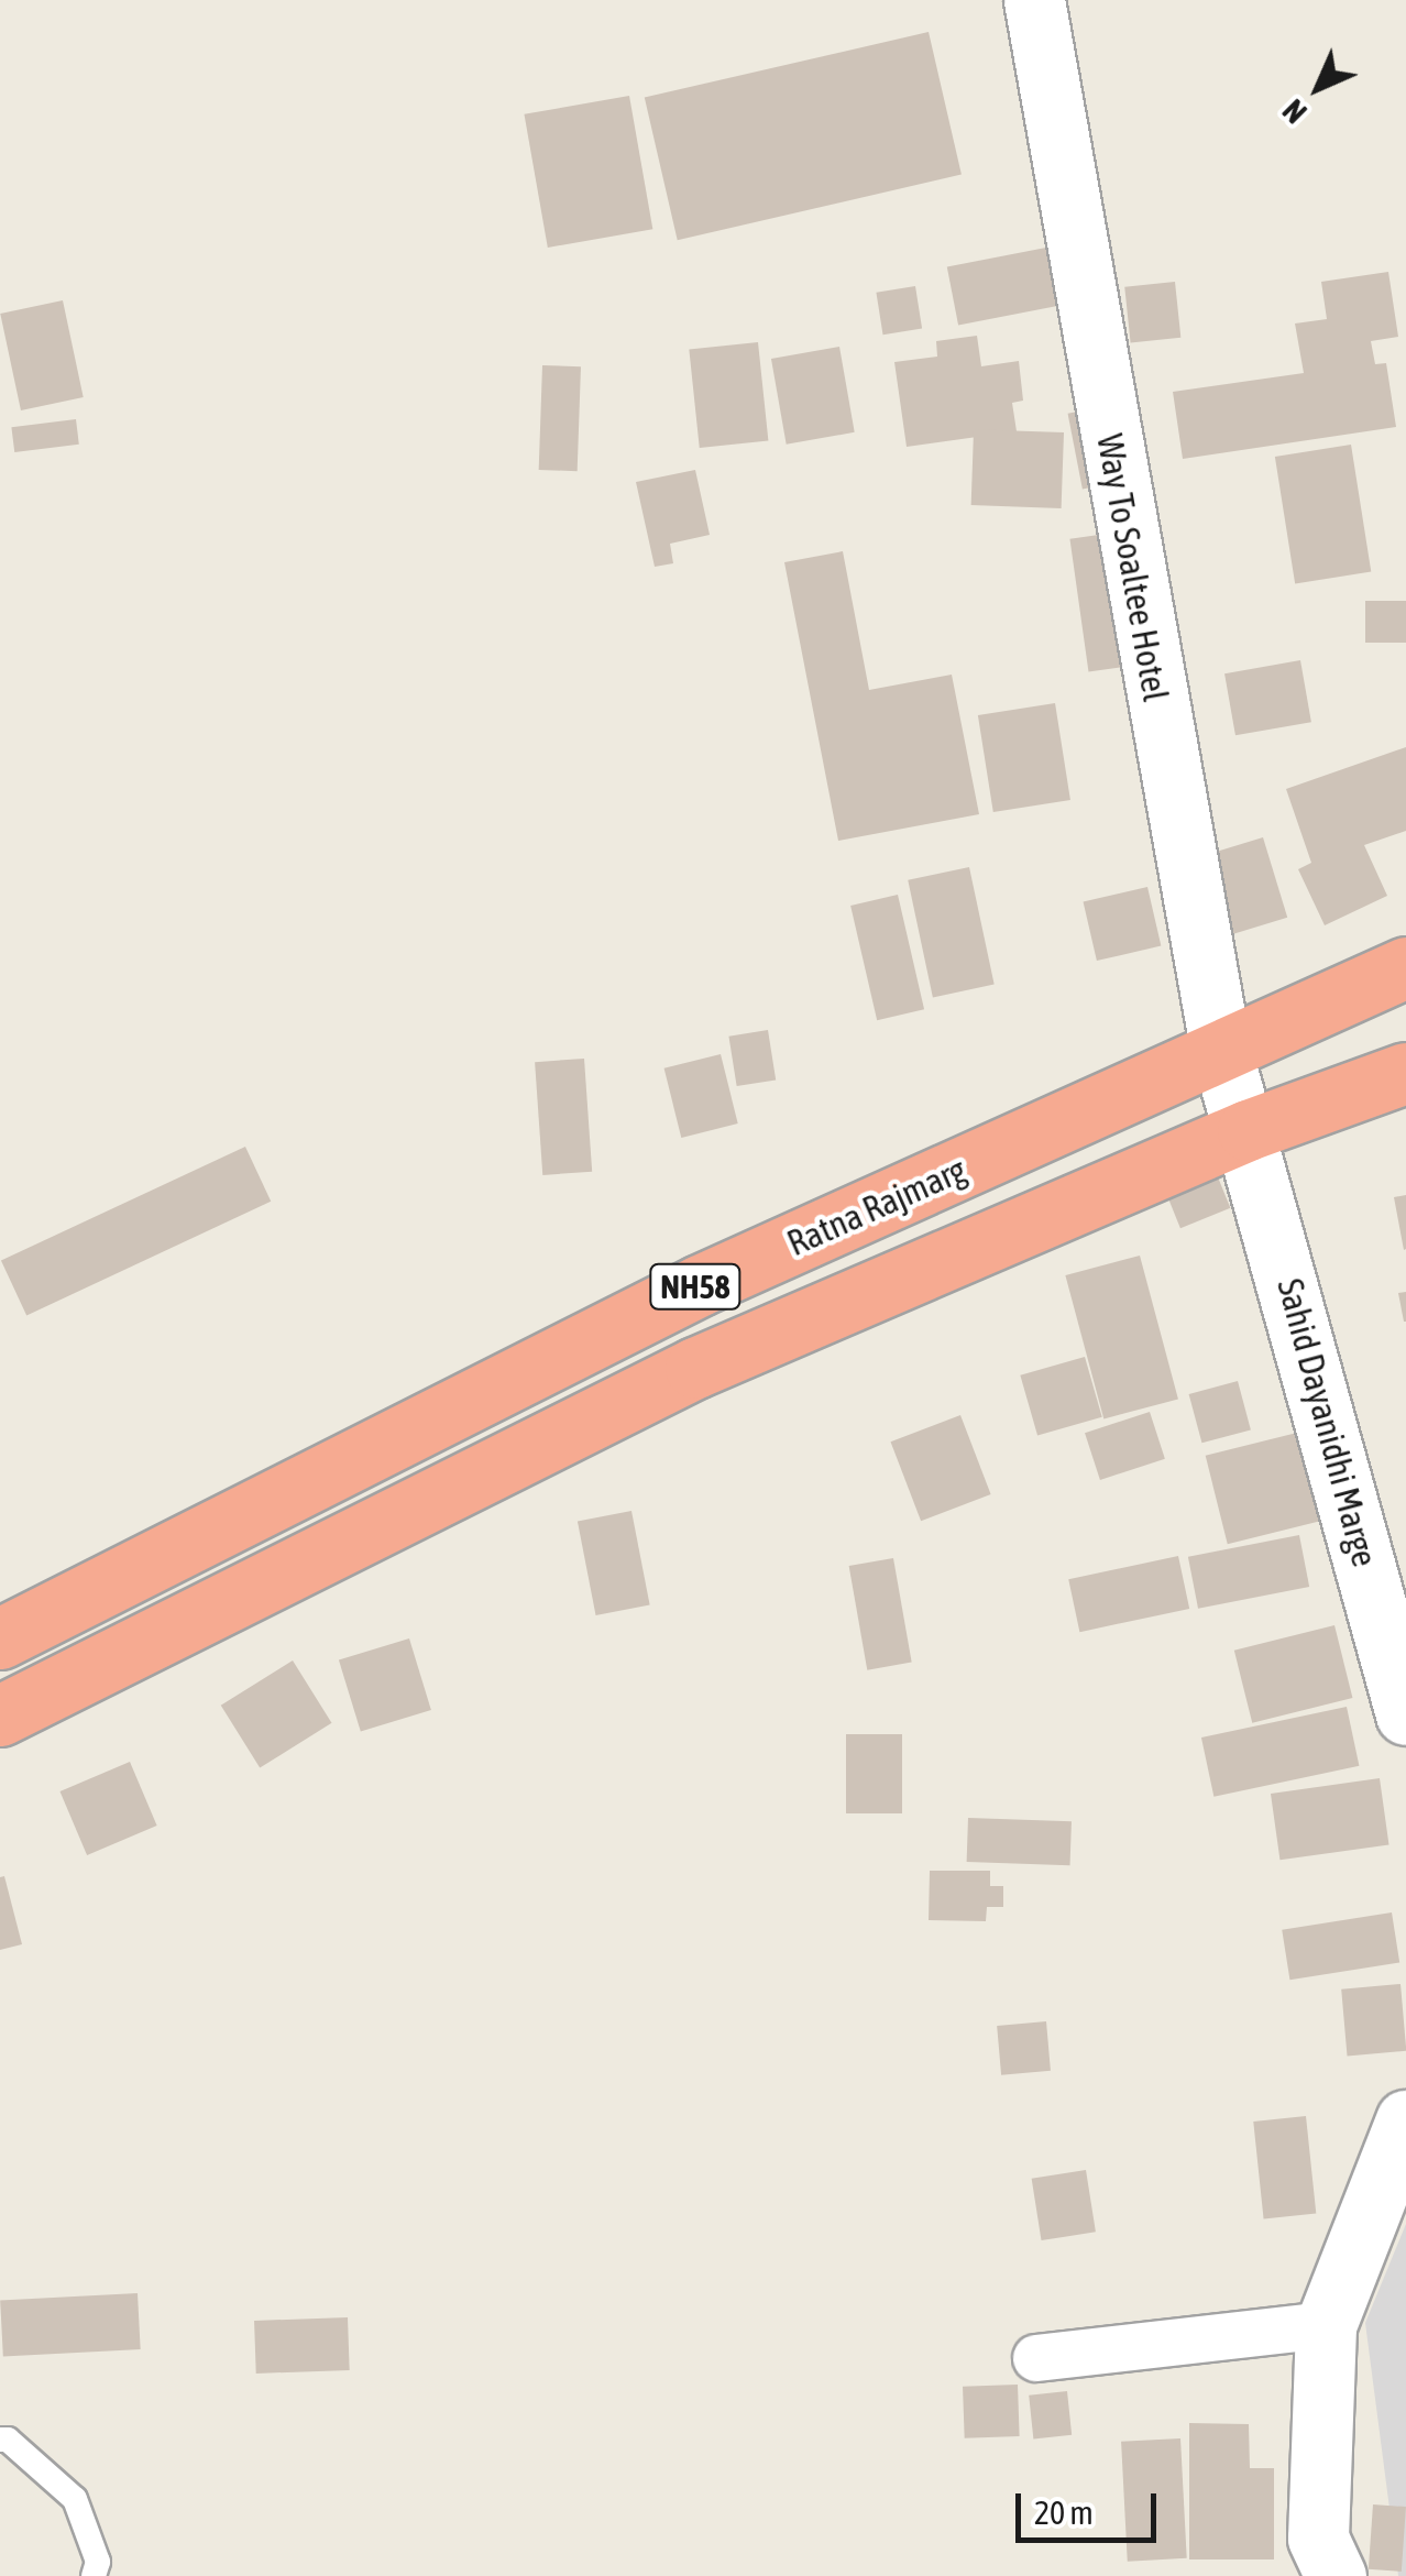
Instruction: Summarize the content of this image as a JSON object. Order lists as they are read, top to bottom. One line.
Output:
{"streets":{"highway":["Ratna Rajmarg","NH58"],"street":["Way To Soaltee Hotel","Sahid Dayanidhi Marge"]},"crossings":[["Way To Soaltee Hotel","Ratna Rajmarg"],["Way To Soaltee Hotel","Sahid Dayanidhi Marge"],["Ratna Rajmarg","Sahid Dayanidhi Marge"]],"scale_bar":"20 m","north":"bottom left"}
